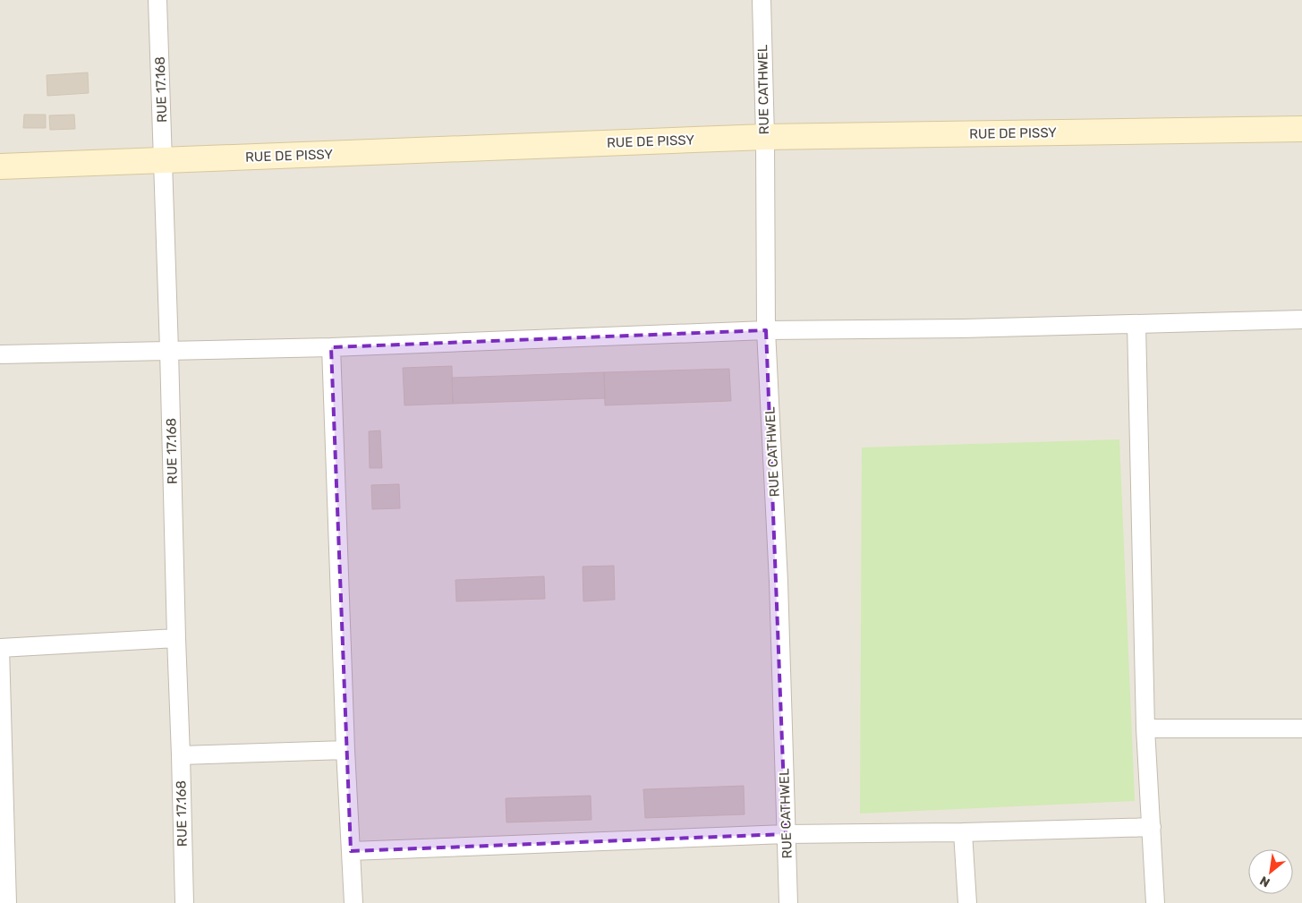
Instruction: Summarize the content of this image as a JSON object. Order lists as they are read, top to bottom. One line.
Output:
{"streets":{"street":["RUE 17.168","RUE CATHWEL","RUE DE PISSY"]},"crossings":[["RUE 17.168","RUE DE PISSY"],["RUE CATHWEL","RUE DE PISSY"]],"north":"bottom left"}
